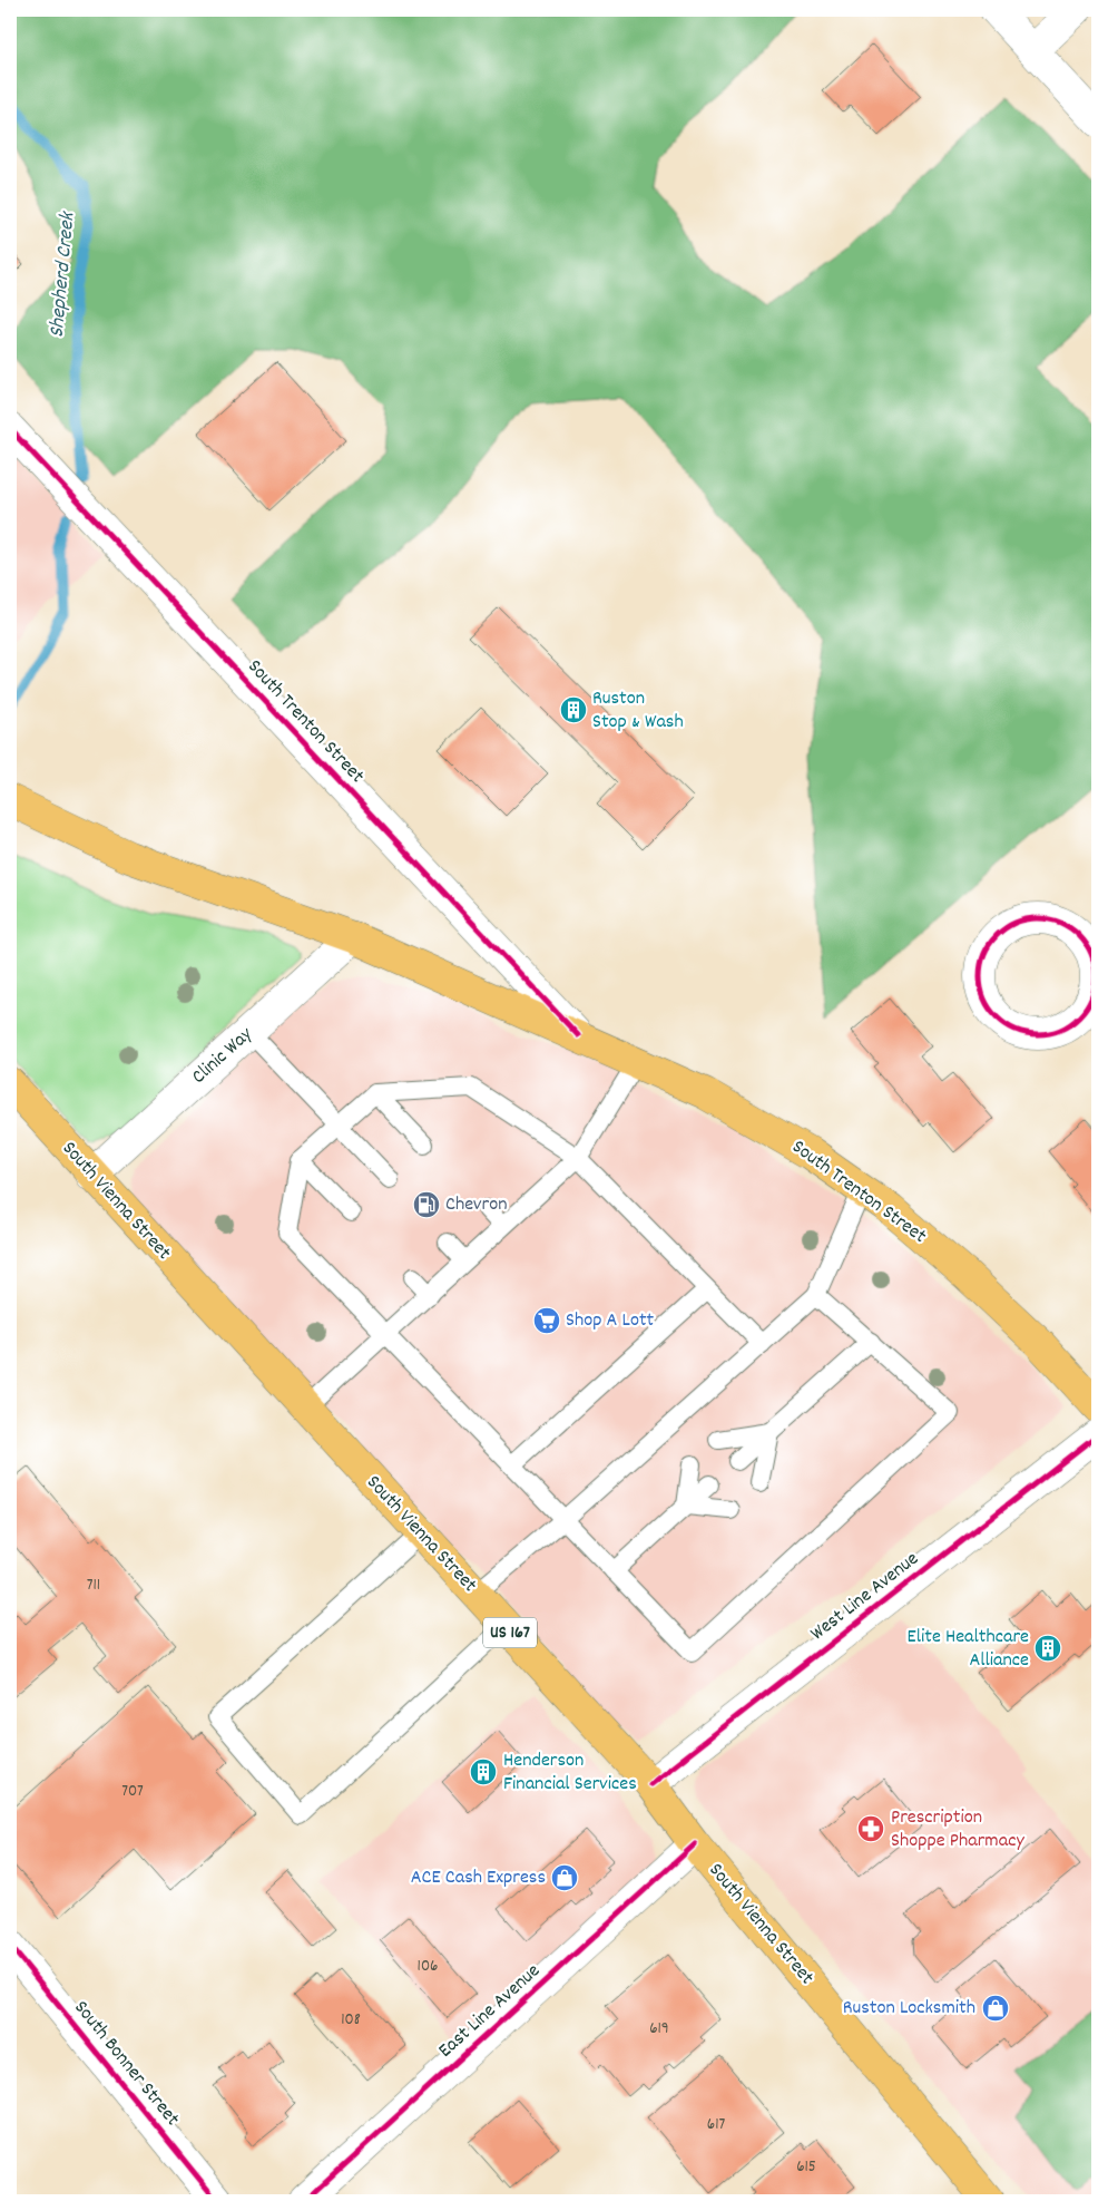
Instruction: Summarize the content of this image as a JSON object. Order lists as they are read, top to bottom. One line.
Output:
{"streets":{"highway":["South Trenton Street","South Vienna Street","US 167"],"street":["Clinic Way","West Line Avenue","East Line Avenue","South Bonner Street"]},"crossings":[["South Trenton Street","Clinic Way"],["Clinic Way","South Vienna Street"],["South Vienna Street","West Line Avenue"],["South Vienna Street","East Line Avenue"]],"water":["Shepherd Creek"],"places":{"building":["Ruston Stop & Wash","Elite Healthcare Alliance","Henderson Financial Services"],"fuel station":["Chevron"],"supermarket":["Shop A Lott"],"pharmacy":["Prescription Shoppe Pharmacy"],"shop":["ACE Cash Express","Ruston Locksmith"]},"house_numbers":["711","707","106","108","619","617","615"]}
